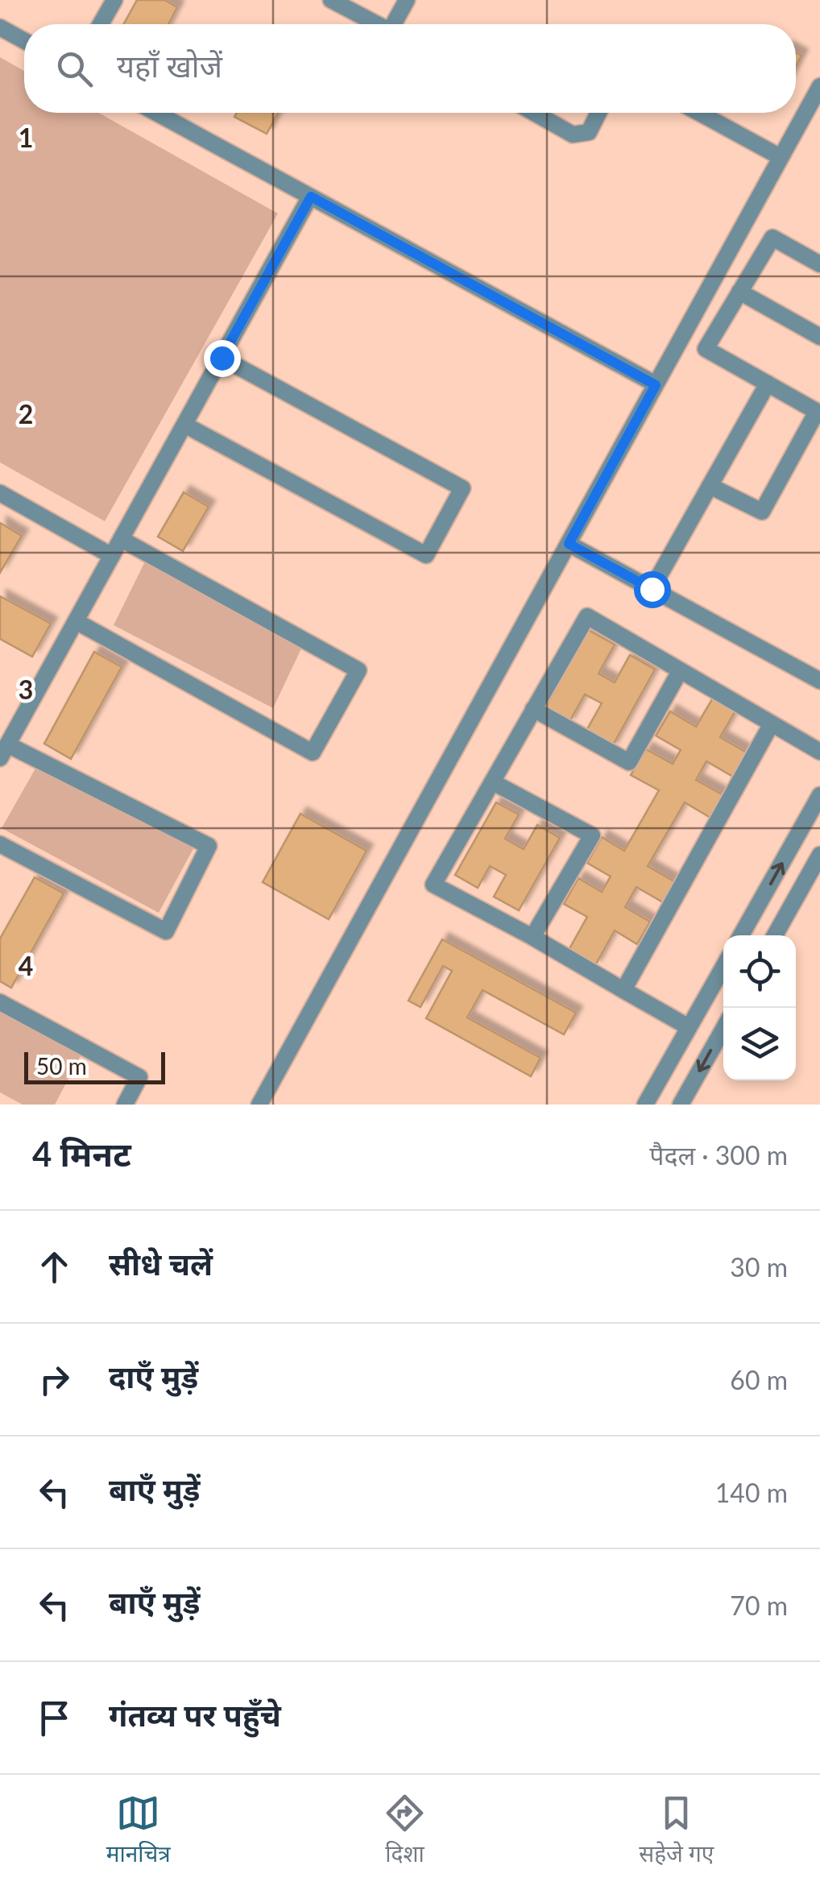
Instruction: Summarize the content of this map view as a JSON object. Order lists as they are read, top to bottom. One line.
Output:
{"scale_bar":"50 m","page":{"search":"यहाँ खोजें","scale":"50 m","heading":["4 मिनट","पैदल · 300 m"],"list":[["सीधे चलें","30 m"],["दाएँ मुड़ें","60 m"],["बाएँ मुड़ें","140 m"],["बाएँ मुड़ें","70 m"],"गंतव्य पर पहुँचे"],"nav":["मानचित्र","दिशा","सहेजे गए"]},"grid":{"rows":["1","2","3","4"]}}
